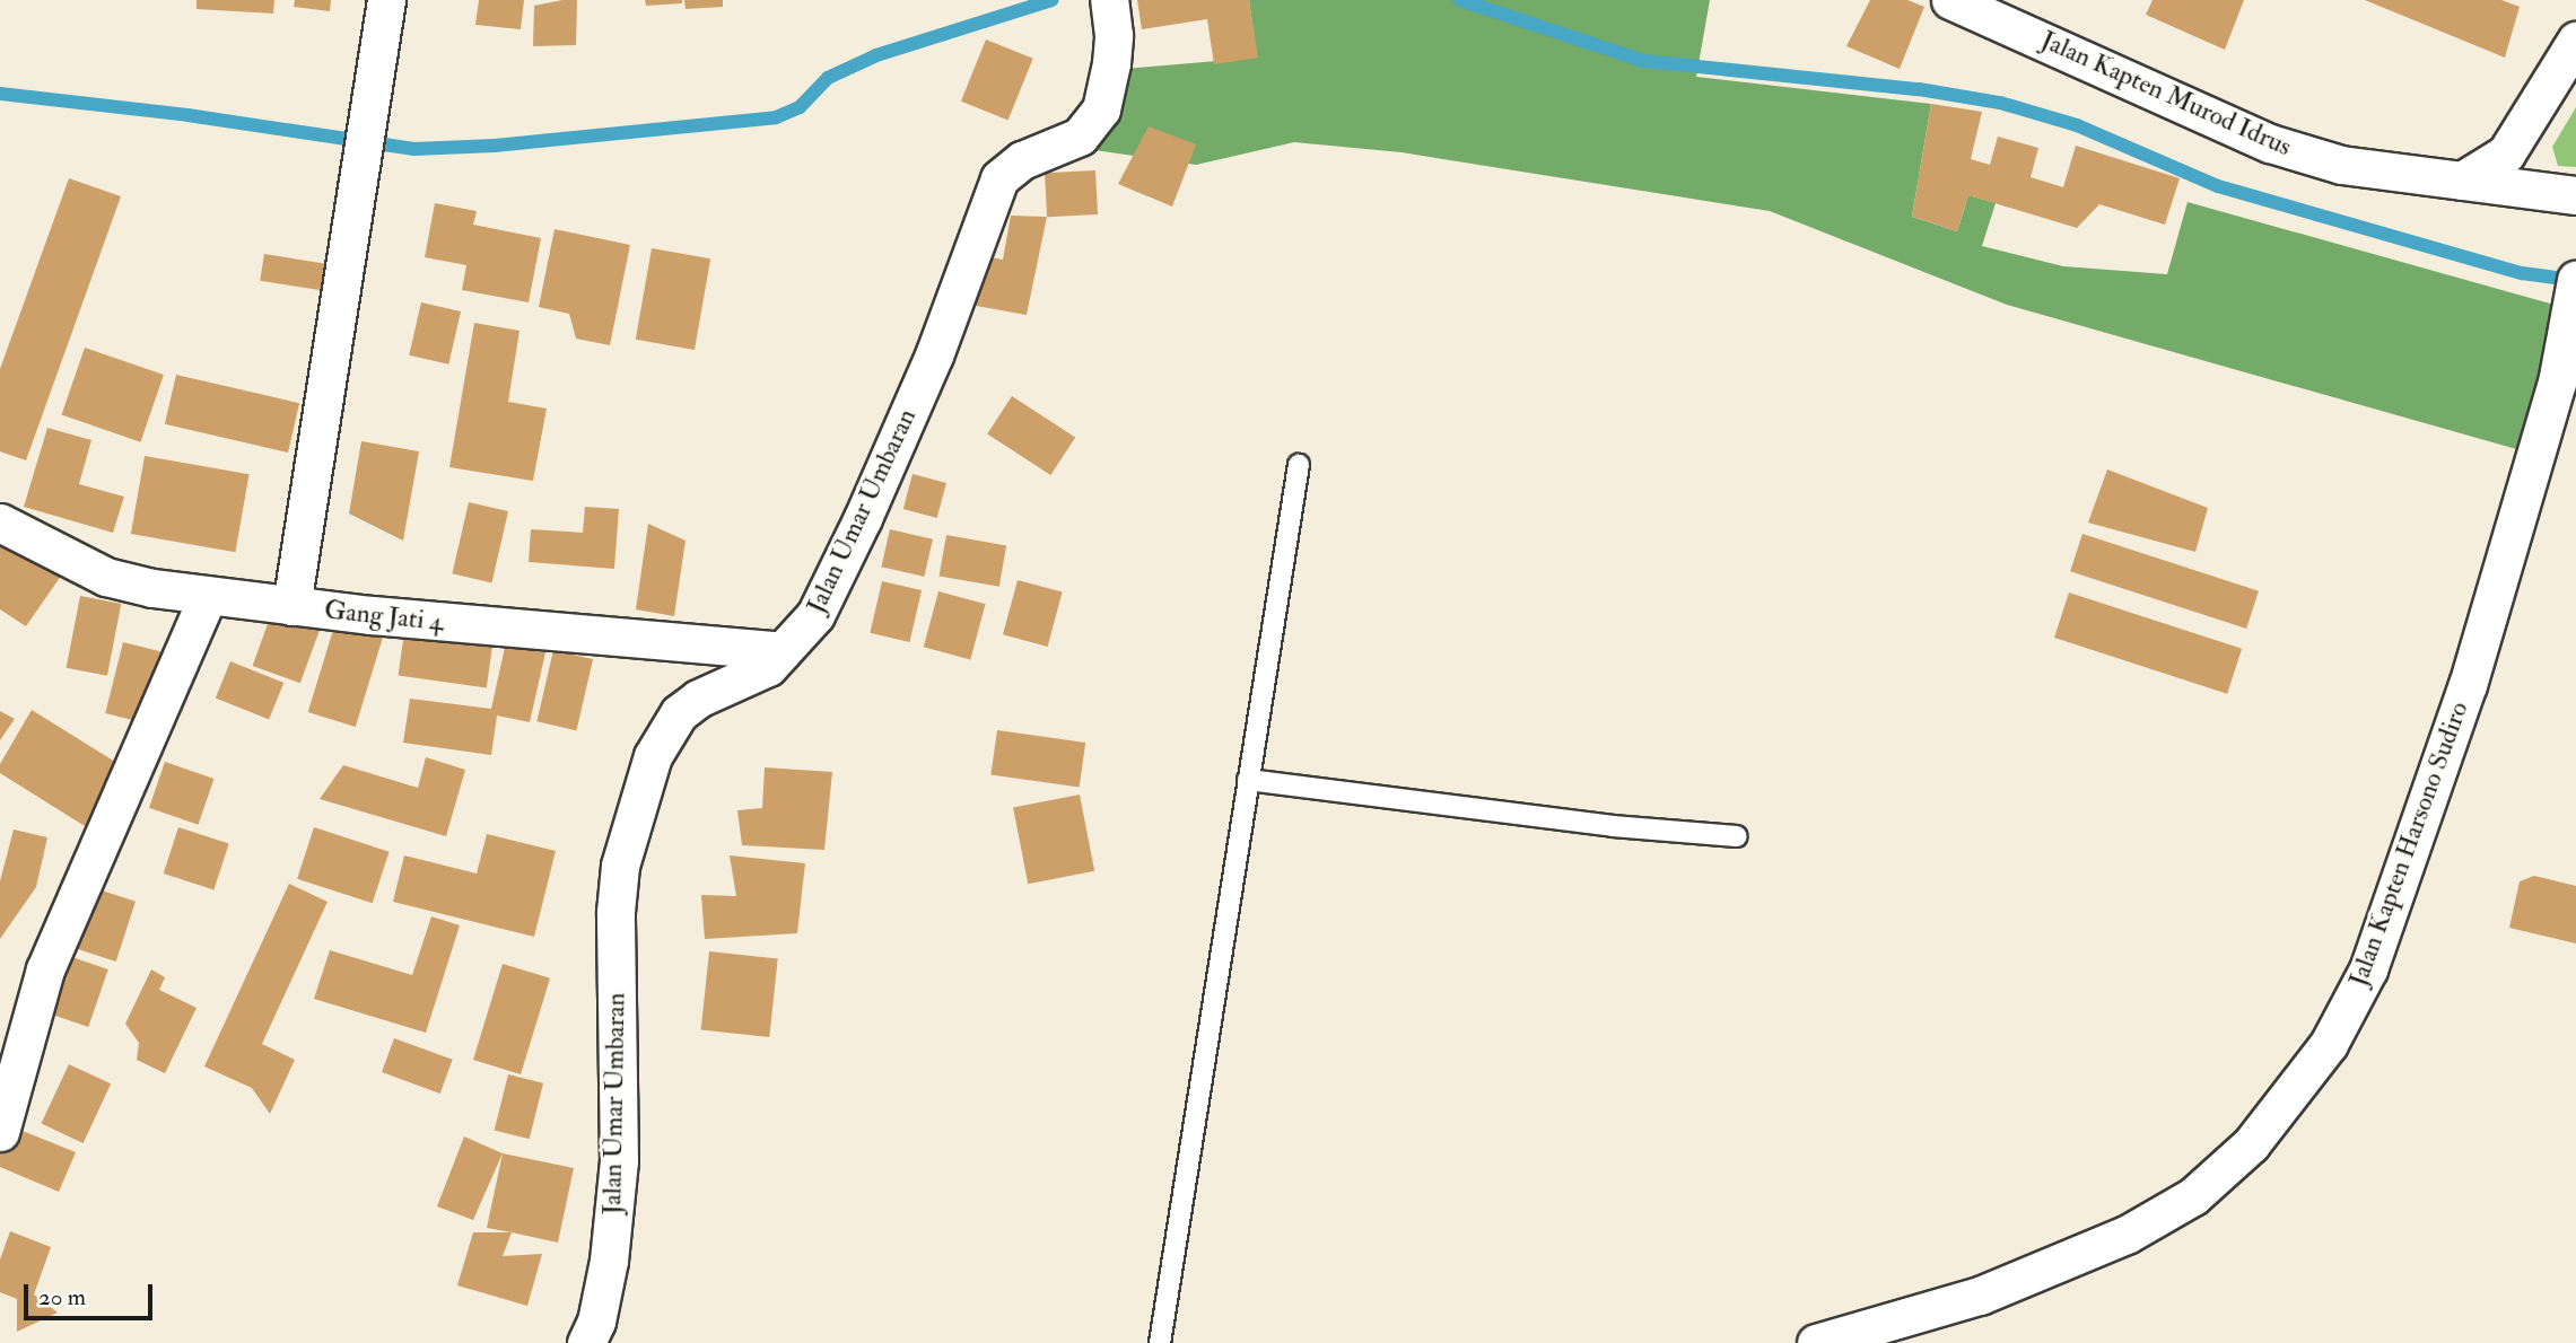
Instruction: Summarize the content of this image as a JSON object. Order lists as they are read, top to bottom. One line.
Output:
{"streets":{"street":["Jalan Kapten Murod Idrus","Jalan Umar Umbaran","Gang Jati 4","Jalan Kapten Harsono Sudiro"]},"crossings":[["Jalan Umar Umbaran","Gang Jati 4"]],"scale_bar":"20 m"}
